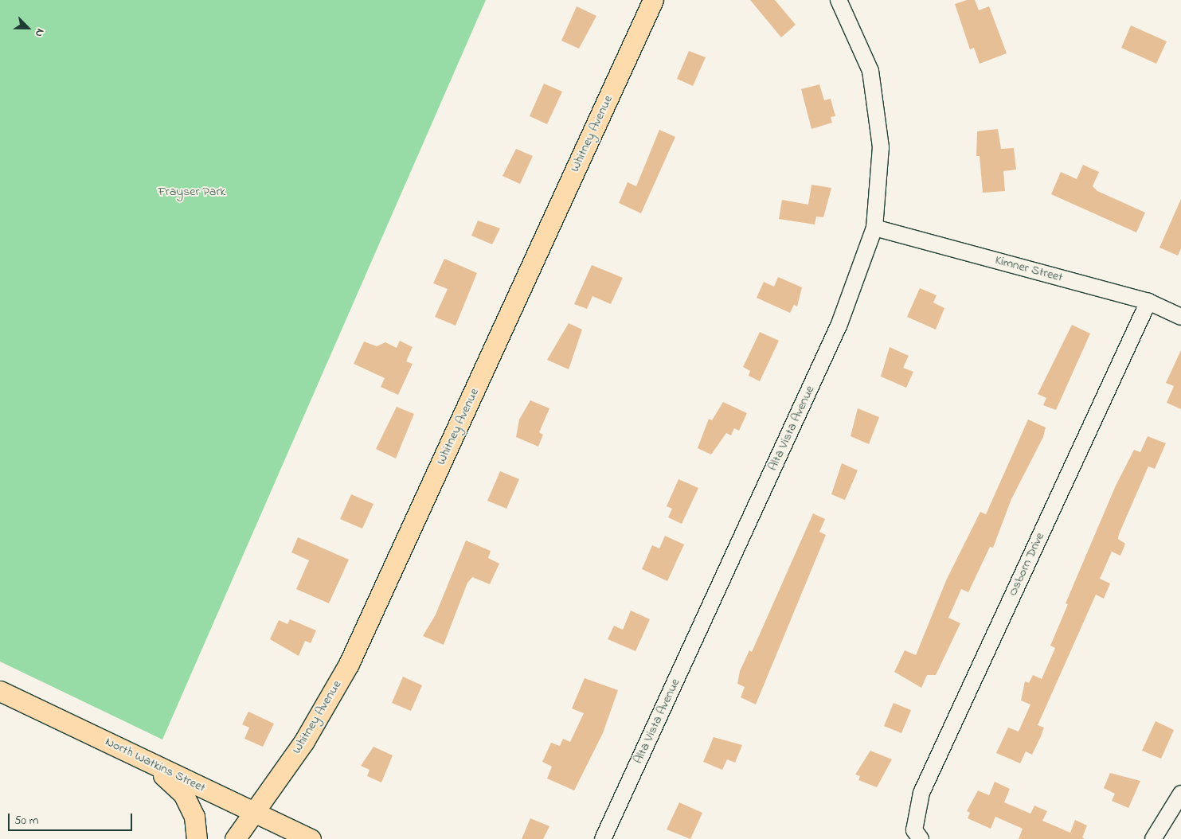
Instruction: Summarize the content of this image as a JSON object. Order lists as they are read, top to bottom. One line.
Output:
{"streets":{"main road":["Whitney Avenue","North Watkins Street"],"street":["Kimner Street","Alta Vista Avenue","Osborn Drive"]},"crossings":[["Whitney Avenue","North Watkins Street"],["Kimner Street","Alta Vista Avenue"],["Kimner Street","Osborn Drive"]],"parks":["Frayser Park"],"scale_bar":"50 m","north":"bottom right"}
